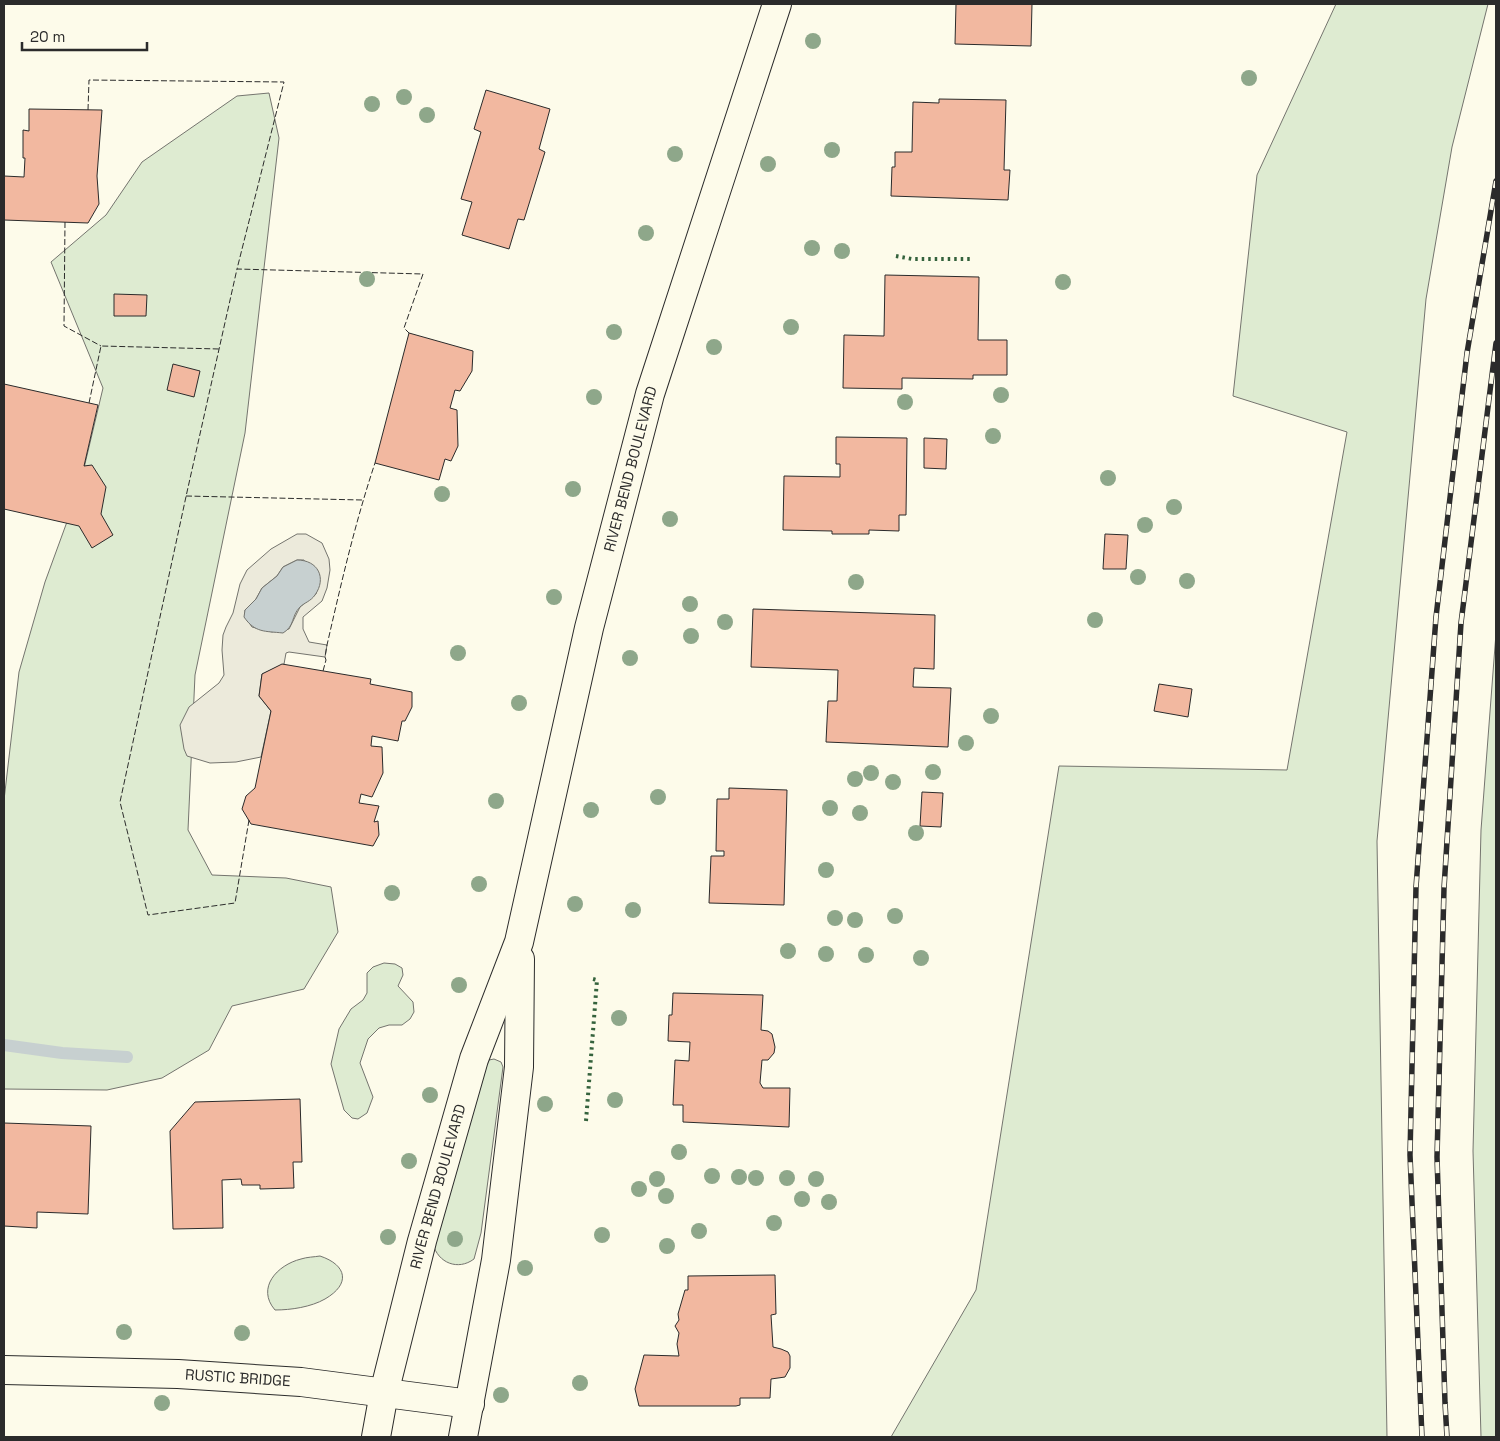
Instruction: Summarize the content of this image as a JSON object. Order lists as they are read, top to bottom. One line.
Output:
{"streets":{"street":["RIVER BEND BOULEVARD","RUSTIC BRIDGE"]},"crossings":[["RIVER BEND BOULEVARD","RUSTIC BRIDGE"]],"scale_bar":"20 m"}
